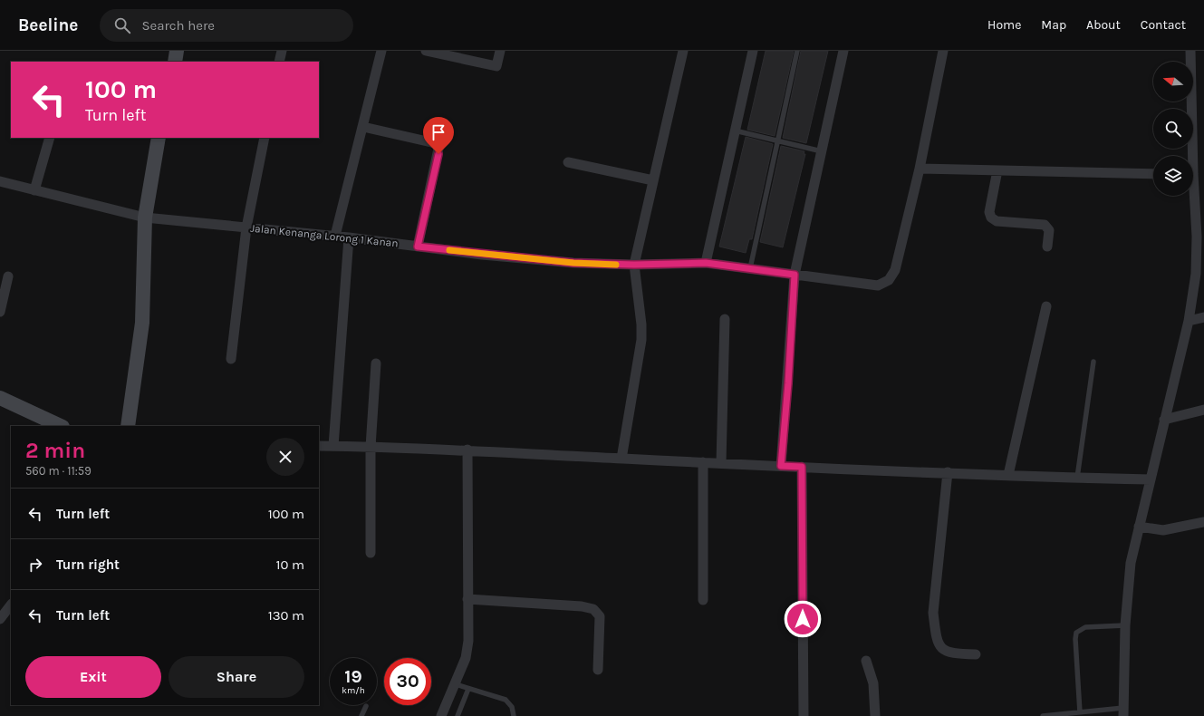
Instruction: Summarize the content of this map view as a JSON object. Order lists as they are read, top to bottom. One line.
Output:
{"streets":{"street":["Jalan Kenanga Lorong 1 Kanan"]},"north":"left","page":{"header":"Beeline","search":"Search here","nav":["Home","Map","About","Contact"],"turn":["100 m","Turn left"],"heading":["2 min","560 m · 11:59"],"list":[{"name":"Turn left","value":"100 m"},{"name":"Turn right","value":"10 m"},{"name":"Turn left","value":"130 m"}],"buttons":["Exit","Share"],"speed":"19 km/h","limit":"30"}}
